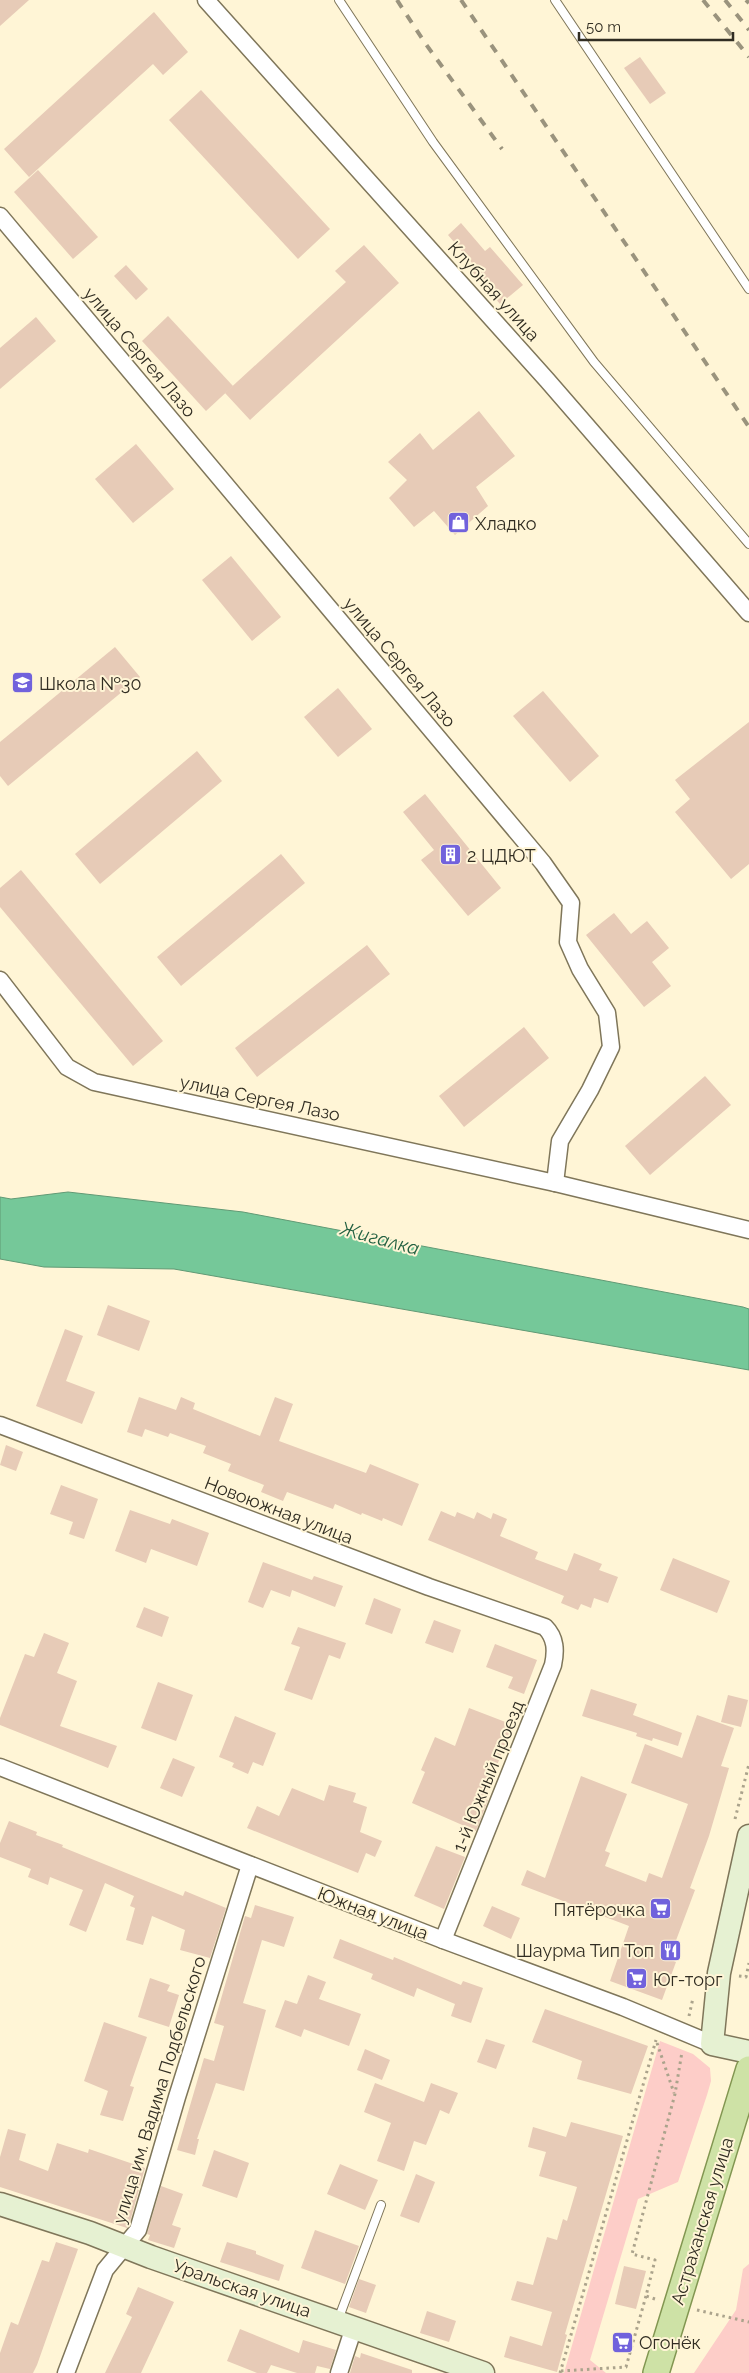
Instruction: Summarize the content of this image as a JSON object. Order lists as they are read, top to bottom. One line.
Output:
{"streets":{"main road":["Астраханская улица"],"street":["Клубная улица","улица Сергея Лазо","Новоюжная улица","1-й Южный проезд","Южная улица","улица им. Вадима Подбельского","Уральская улица"]},"crossings":[["Новоюжная улица","1-й Южный проезд"],["1-й Южный проезд","Южная улица"],["Южная улица","улица им. Вадима Подбельского"],["улица им. Вадима Подбельского","Уральская улица"]],"water":["Жигалка"],"places":{"shop":["Хладко"],"school or university":["Школа №30"],"building":["2 ЦДЮТ"],"supermarket":["Пятёрочка","Юг-торг","Огонёк"],"restaurant":["Шаурма Тип Топ"]},"scale_bar":"50 m"}
